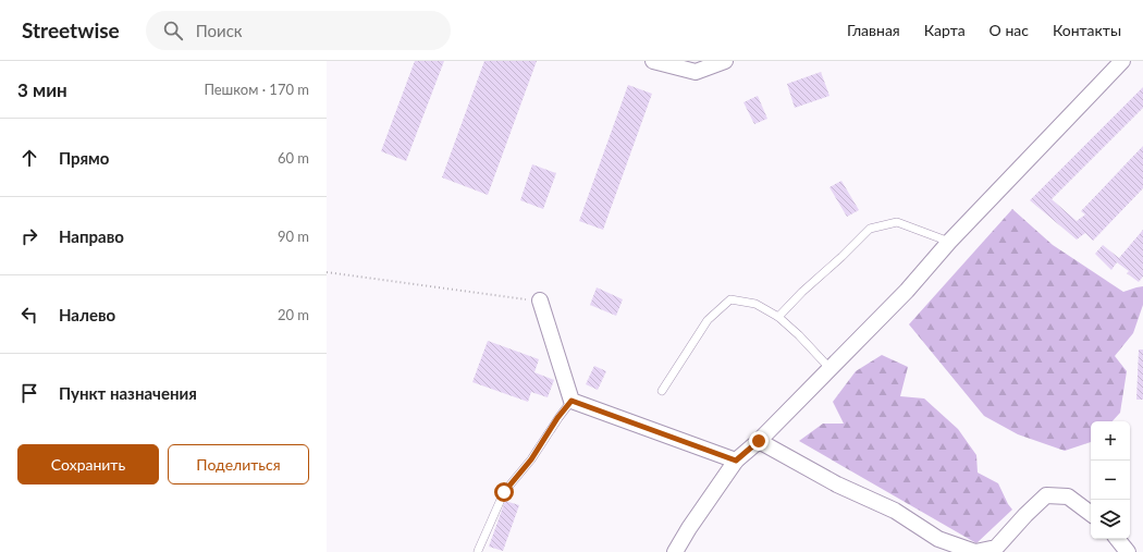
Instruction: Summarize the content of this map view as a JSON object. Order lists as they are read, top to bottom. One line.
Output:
{"page":{"header":"Streetwise","search":"Поиск","nav":["Главная","Карта","О нас","Контакты"],"heading":["3 мин","Пешком · 170 m"],"list":[["Прямо","60 m"],["Направо","90 m"],["Налево","20 m"],"Пункт назначения"],"map_buttons":["+","−"],"buttons":["Сохранить","Поделиться"]}}
